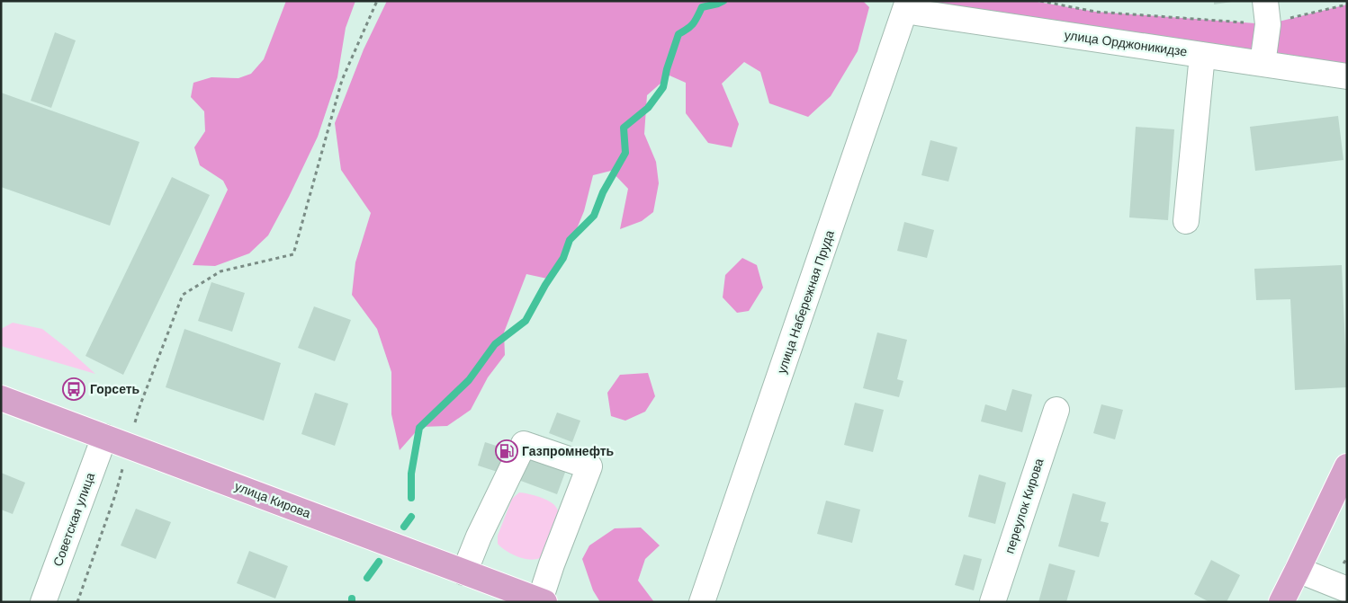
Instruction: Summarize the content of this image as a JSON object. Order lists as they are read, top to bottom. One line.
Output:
{"streets":{"main road":["улица Кирова"],"street":["улица Орджоникидзе","улица Набережная Пруда","переулок Кирова","Советская улица"]},"crossings":[["улица Орджоникидзе","улица Набережная Пруда"],["улица Кирова","Советская улица"]],"places":{"bus stop":["Горсеть"],"fuel station":["Газпромнефть"]}}
